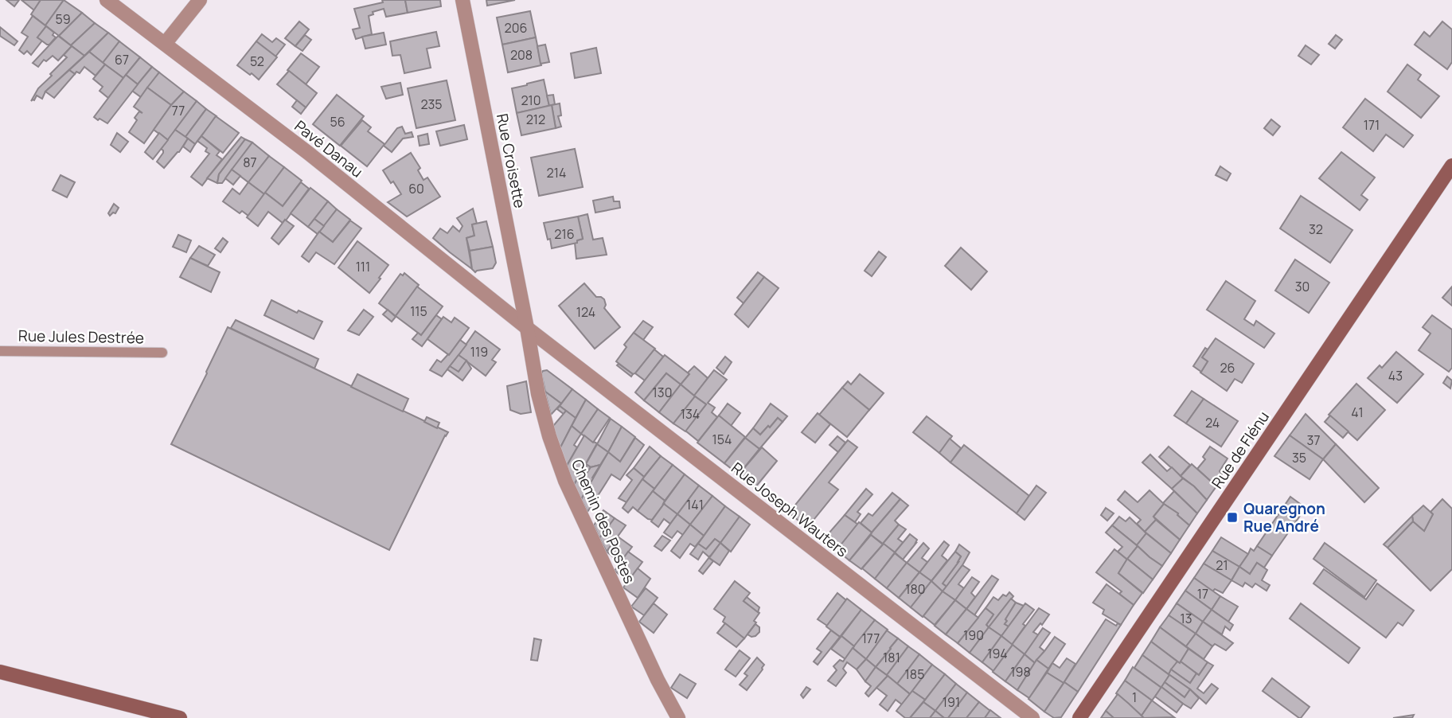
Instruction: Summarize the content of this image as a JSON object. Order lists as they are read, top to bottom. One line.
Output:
{"streets":{"street":["Pavé Danau","Rue Croisette","Rue de Flénu","Rue Joseph Wauters","Chemin des Postes"],"lane":["Rue Jules Destrée"]},"crossings":[["Pavé Danau","Rue Croisette"],["Pavé Danau","Rue Joseph Wauters"],["Pavé Danau","Chemin des Postes"],["Rue Croisette","Rue Joseph Wauters"],["Rue Croisette","Chemin des Postes"],["Rue Joseph Wauters","Chemin des Postes"]],"places":{"transit":["Quaregnon Rue André"]},"house_numbers":["59","206","208","67","52","210","235","77","212","56","171","87","214","60","32","216","111","30","115","124","119","26","43","130","41","134","24","154","37","35","141","21","180","17","13","190","177","194","181","198","185","1","191"]}
